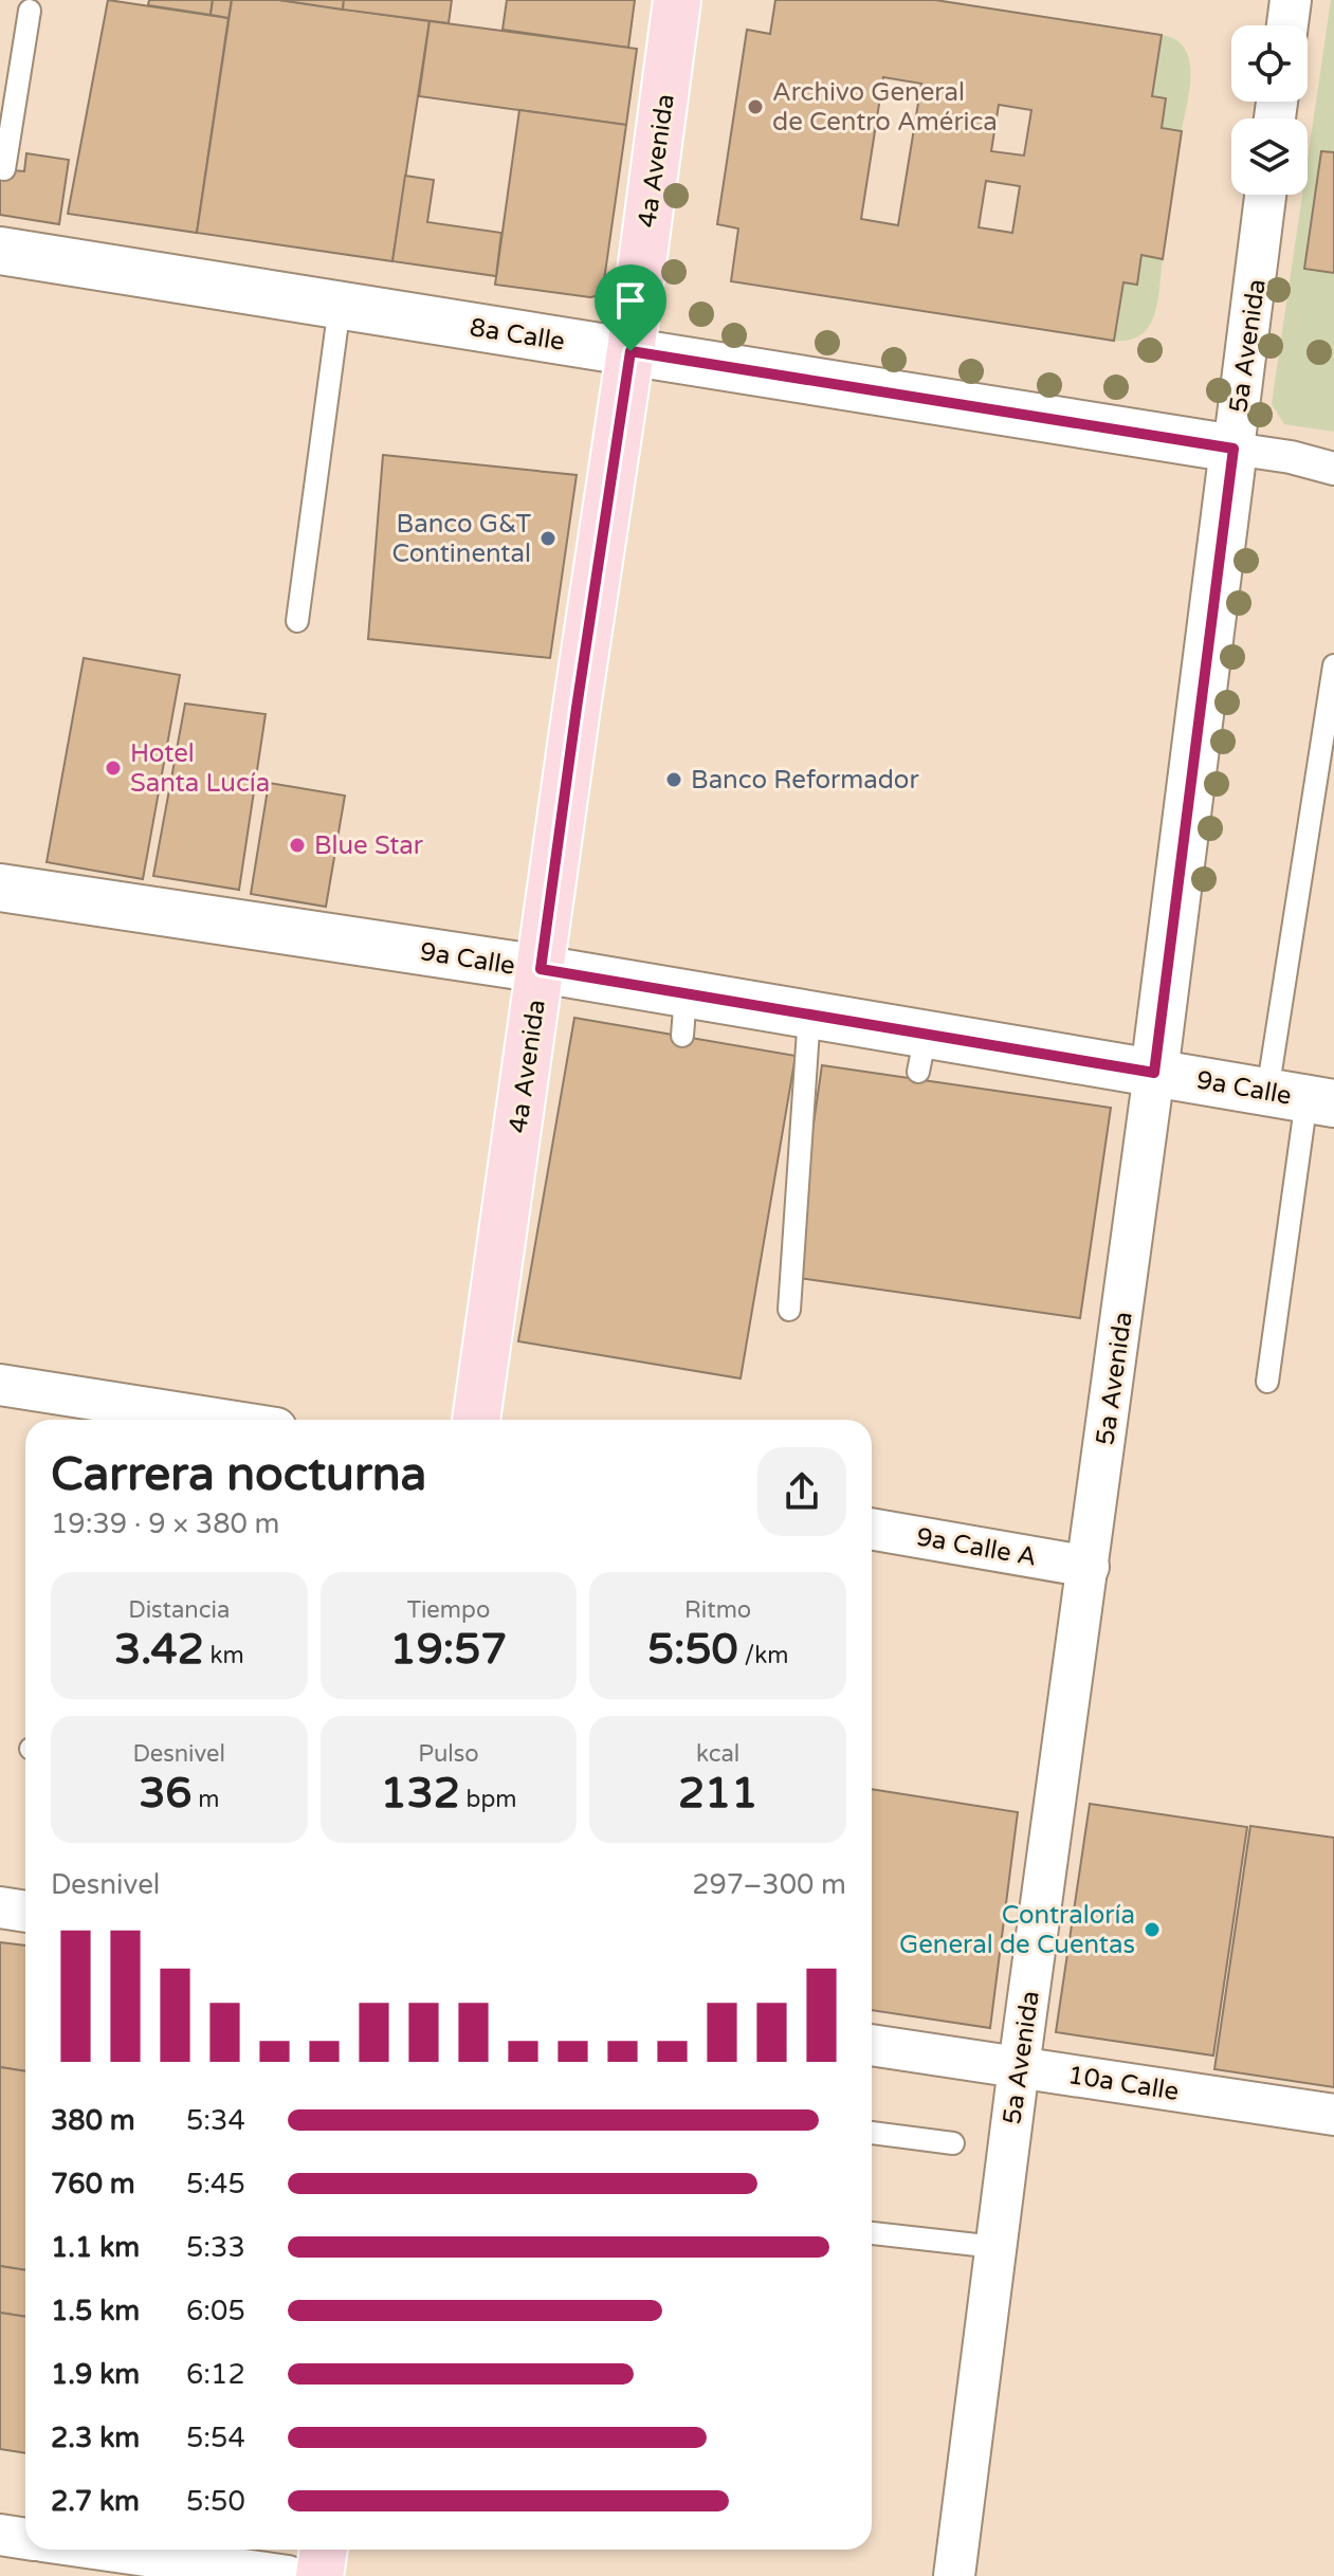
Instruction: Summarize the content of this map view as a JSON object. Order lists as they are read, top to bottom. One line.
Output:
{"streets":{"main road":["4a Avenida","8a Calle","5a Avenida","9a Calle"],"street":["9a Calle A","10a Calle"]},"crossings":[["4a Avenida","8a Calle"],["4a Avenida","9a Calle"],["8a Calle","5a Avenida"],["5a Avenida","9a Calle"],["5a Avenida","9a Calle A"],["5a Avenida","10a Calle"]],"places":["Archivo General de Centro América","Banco G&T Continental","Hotel Santa Lucía","Banco Reformador","Blue Star","Contraloría General de Cuentas"],"page":{"heading":["Carrera nocturna","19:39 · 9 × 380 m"],"stats":[["Distancia","3.42 km"],["Tiempo","19:57"],["Ritmo","5:50 /km"],["Desnivel","36 m"],["Pulso","132 bpm"],["kcal","211"]],"chart":["Desnivel","297–300 m"],"list":[{"name":"380 m","note":"5:34"},{"name":"760 m","note":"5:45"},{"name":"1.1 km","note":"5:33"},{"name":"1.5 km","note":"6:05"},{"name":"1.9 km","note":"6:12"},{"name":"2.3 km","note":"5:54"},{"name":"2.7 km","note":"5:50"}]}}
